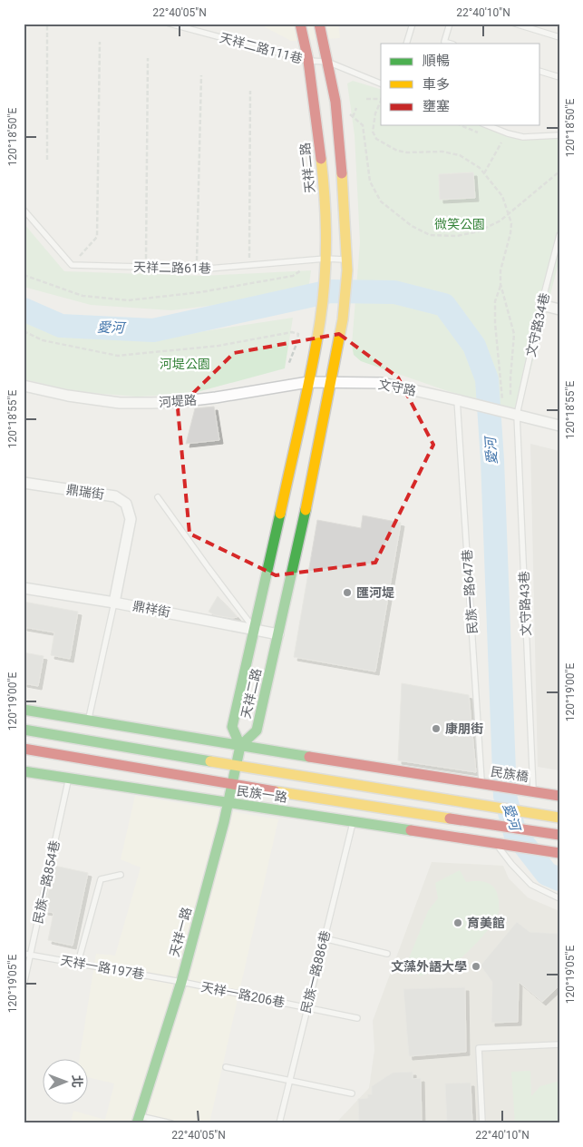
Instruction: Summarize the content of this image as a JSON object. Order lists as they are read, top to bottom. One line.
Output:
{"streets":{"main road":["天祥二路","民族橋","民族一路","天祥一路"],"street":["文守路","河堤路","鼎瑞街","鼎祥街"],"lane":["天祥二路111巷","天祥二路61巷","文守路34巷","民族一路647巷","文守路43巷","民族一路854巷","天祥一路197巷","民族一路886巷","天祥一路206巷"]},"crossings":[["天祥二路111巷","天祥二路"],["天祥二路","天祥二路61巷"],["天祥二路","文守路"],["天祥二路","河堤路"],["天祥二路","鼎祥街"],["天祥二路","民族一路"],["天祥二路","天祥一路"],["文守路34巷","文守路"],["文守路34巷","文守路43巷"],["文守路","河堤路"],["文守路","民族一路647巷"],["文守路","文守路43巷"],["鼎瑞街","鼎祥街"],["民族一路647巷","民族橋"],["民族一路647巷","民族一路"],["文守路43巷","民族橋"],["民族橋","民族一路"],["民族一路","民族一路854巷"],["民族一路","天祥一路"],["民族一路","民族一路886巷"],["民族一路854巷","天祥一路197巷"],["天祥一路","天祥一路197巷"],["天祥一路","天祥一路206巷"],["天祥一路197巷","天祥一路206巷"],["民族一路886巷","天祥一路206巷"]],"water":["愛河"],"parks":["微笑公園","河堤公園"],"places":["匯河堤","康朋街","育美館","文藻外語大學"],"legend":["順暢","車多","壅塞"],"north":"right","coordinates":["22°40'05\"N","22°40'10\"N","120°18'50\"E","120°18'55\"E","120°19'00\"E","120°19'05\"E"]}
